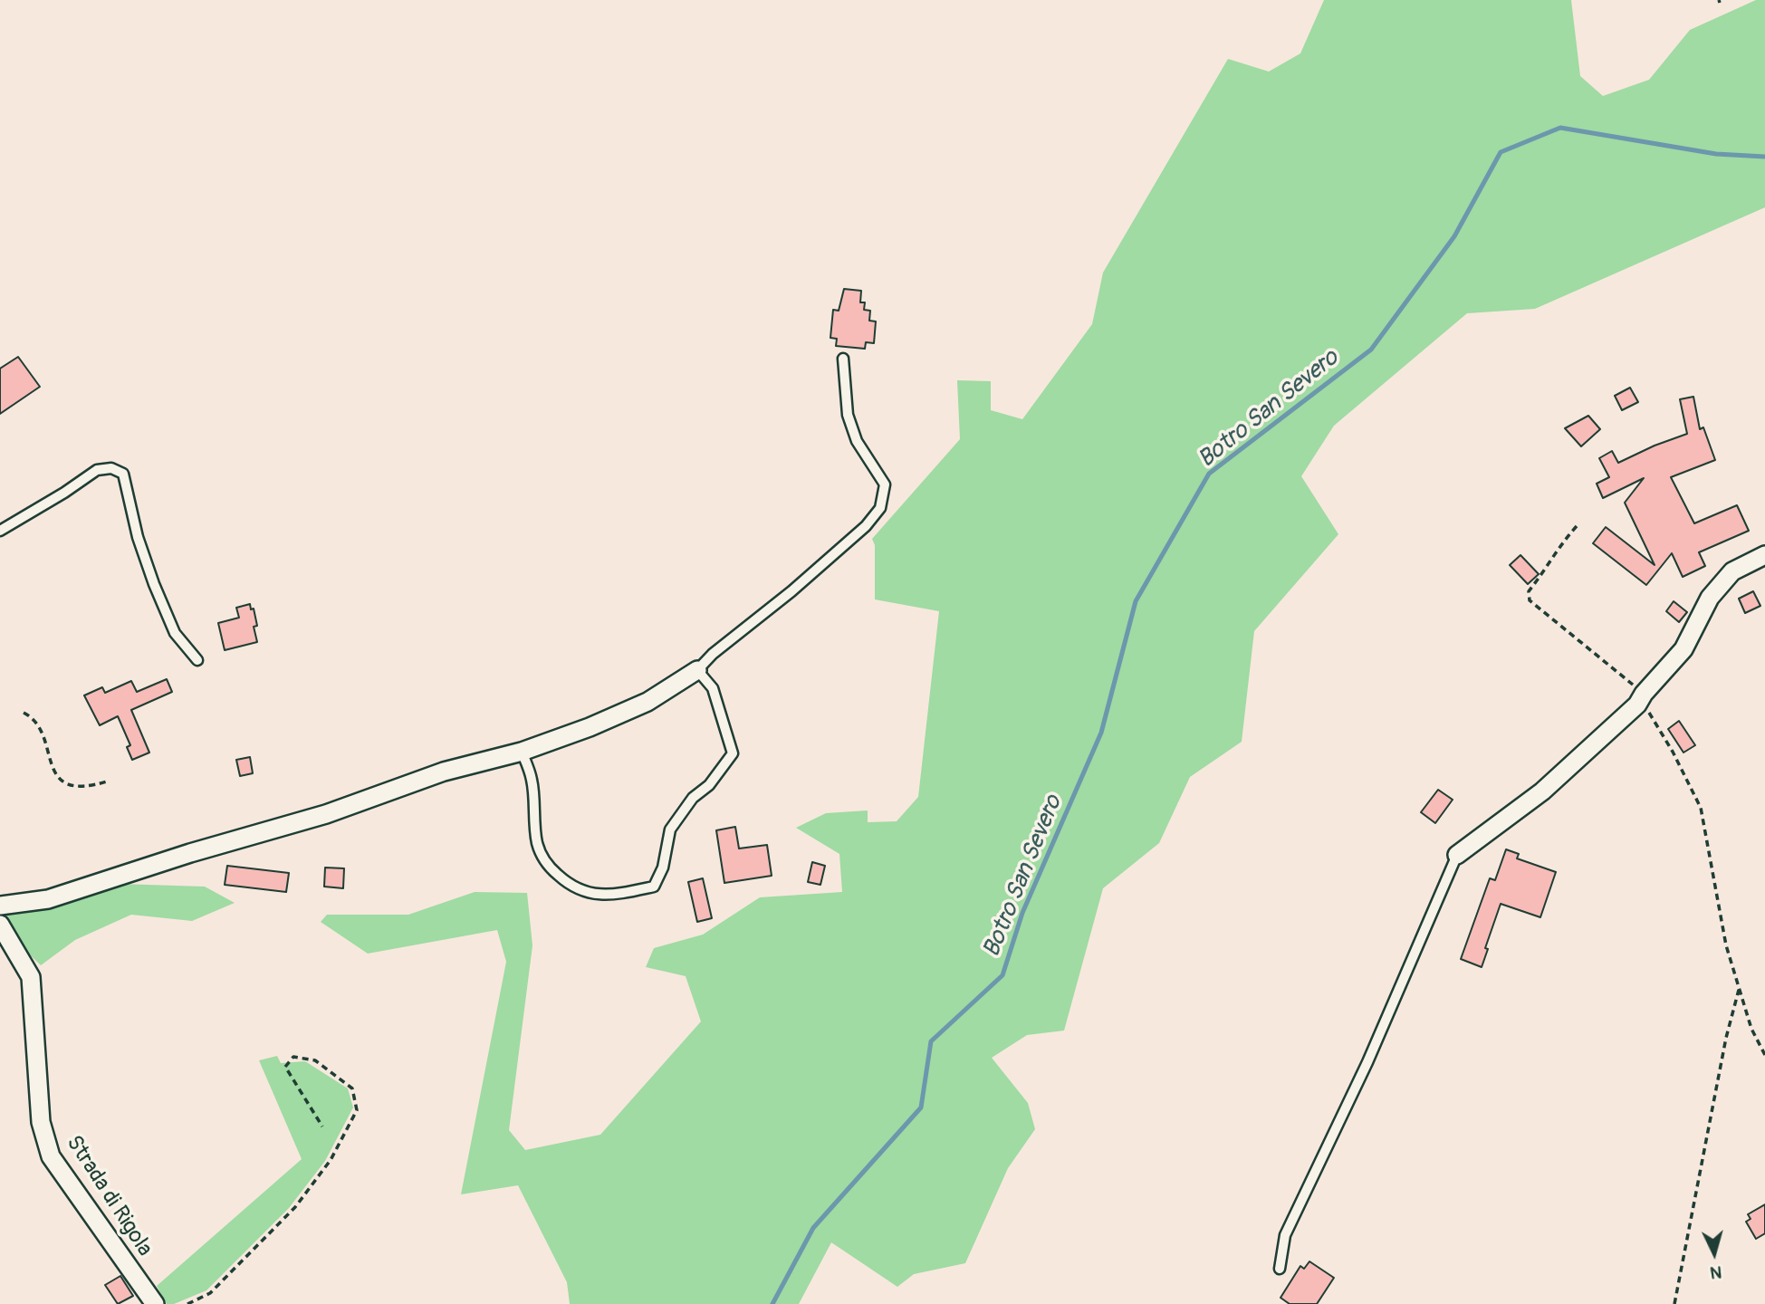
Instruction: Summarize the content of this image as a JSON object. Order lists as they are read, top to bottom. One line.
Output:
{"streets":{"street":["Strada di Rigola"]},"water":["Botro San Severo"],"north":"bottom"}
